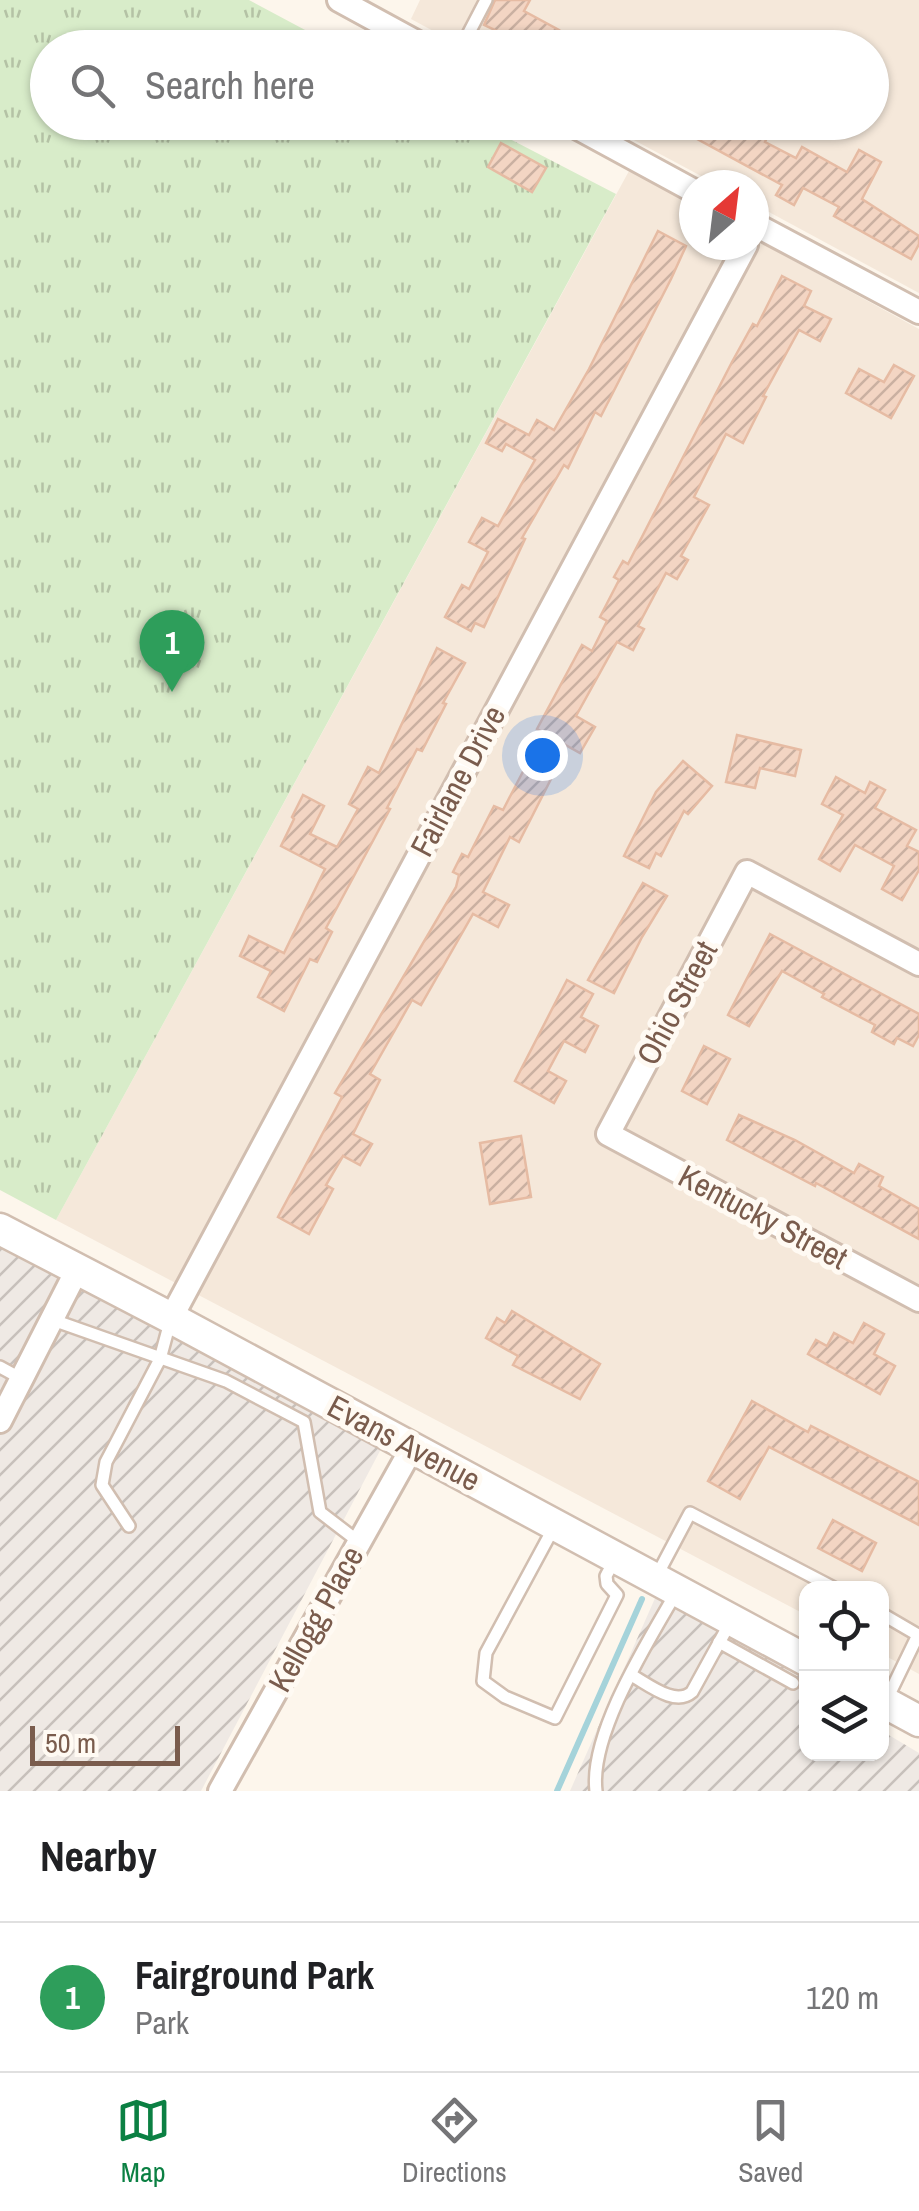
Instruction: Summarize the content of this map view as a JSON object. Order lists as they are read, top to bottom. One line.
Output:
{"streets":{"street":["Fairlane Drive","Ohio Street","Kentucky Street","Evans Avenue","Kellogg Place"]},"crossings":[["Fairlane Drive","Evans Avenue"],["Ohio Street","Kentucky Street"],["Evans Avenue","Kellogg Place"]],"scale_bar":"50 m","north":"top right","page":{"search":"Search here","pins":"1","scale":"50 m","heading":"Nearby","list":[{"mark":"1","name":"Fairground Park","note":"Park","value":"120 m"}],"nav":["Map","Directions","Saved"]}}
